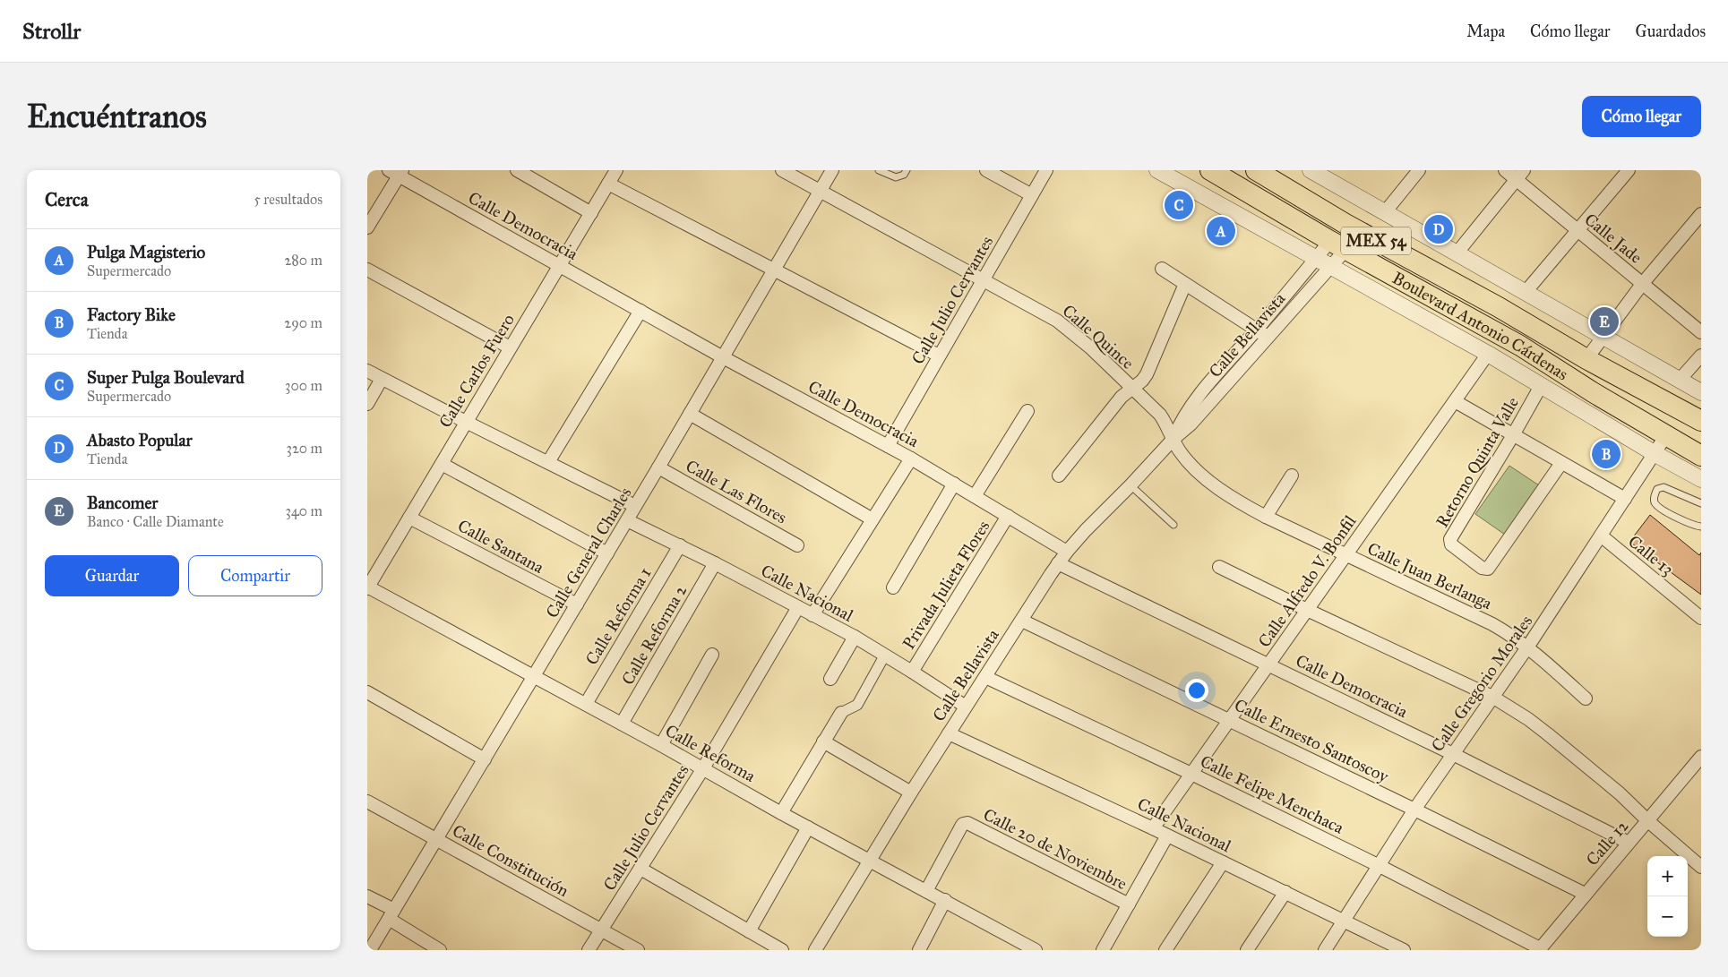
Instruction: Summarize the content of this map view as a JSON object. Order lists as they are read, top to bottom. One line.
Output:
{"streets":{"main road":["MEX 54","Boulevard Antonio Cárdenas"],"street":["Calle Democracia","Calle Jade","Calle Julio Cervantes","Calle Bellavista","Calle Quince","Calle Carlos Fuero","Retorno Quinta Valle","Calle Las Flores","Calle Santana","Calle General Charles","Calle 13","Calle Juan Berlanga","Calle Alfredo V. Bonfil","Privada Julieta Flores","Calle Nacional","Calle Reforma 1","Calle Reforma 2","Calle Gregorio Morales","Calle Ernesto Santoscoy","Calle Reforma","Calle Felipe Menchaca","Calle 12","Calle 20 de Noviembre","Calle Constitución"]},"crossings":[["Calle Democracia","Calle Julio Cervantes"],["Calle Democracia","Calle Bellavista"],["Calle Democracia","Calle Carlos Fuero"],["Calle Democracia","Calle General Charles"],["Calle Democracia","Calle Alfredo V. Bonfil"],["Calle Democracia","Privada Julieta Flores"],["Calle Democracia","Calle Gregorio Morales"],["Calle Democracia","Calle 12"],["Calle Julio Cervantes","Calle Quince"],["Calle Julio Cervantes","Calle Nacional"],["Calle Julio Cervantes","Calle Reforma"],["Calle Julio Cervantes","Calle Constitución"],["Boulevard Antonio Cárdenas","Calle Bellavista"],["Boulevard Antonio Cárdenas","Calle Gregorio Morales"],["Calle Bellavista","Calle Quince"],["Calle Bellavista","Calle Juan Berlanga"],["Calle Bellavista","Calle Nacional"],["Calle Bellavista","Calle Ernesto Santoscoy"],["Calle Bellavista","Calle Reforma"],["Calle Bellavista","Calle Felipe Menchaca"],["Calle Quince","Calle General Charles"],["Calle Quince","Calle Juan Berlanga"],["Calle Carlos Fuero","Calle Santana"],["Calle Carlos Fuero","Calle Reforma"],["Calle Las Flores","Calle General Charles"],["Calle Santana","Calle General Charles"],["Calle General Charles","Calle Nacional"],["Calle General Charles","Calle Reforma"],["Calle General Charles","Calle Constitución"],["Calle 13","Calle Gregorio Morales"],["Calle Juan Berlanga","Calle Alfredo V. Bonfil"],["Calle Juan Berlanga","Calle Gregorio Morales"],["Calle Alfredo V. Bonfil","Calle Nacional"],["Calle Alfredo V. Bonfil","Calle Ernesto Santoscoy"],["Calle Alfredo V. Bonfil","Calle Felipe Menchaca"],["Privada Julieta Flores","Calle Nacional"],["Calle Nacional","Calle Reforma 1"],["Calle Nacional","Calle Reforma 2"],["Calle Nacional","Calle Gregorio Morales"],["Calle Reforma 1","Calle Reforma"],["Calle Reforma 2","Calle Reforma"],["Calle Gregorio Morales","Calle Ernesto Santoscoy"],["Calle Gregorio Morales","Calle Felipe Menchaca"],["Calle Ernesto Santoscoy","Calle 12"],["Calle Reforma","Calle 20 de Noviembre"],["Calle Felipe Menchaca","Calle 12"]],"page":{"header":"Strollr","nav":["Mapa","Cómo llegar","Guardados"],"buttons":["Cómo llegar",["Guardar","Compartir"]],"title":"Encuéntranos","heading":["Cerca","5 resultados"],"pins":["C","D","A","E","B"],"list":[{"mark":"A","name":"Pulga Magisterio","note":"Supermercado","value":"280 m"},{"mark":"B","name":"Factory Bike","note":"Tienda","value":"290 m"},{"mark":"C","name":"Super Pulga Boulevard","note":"Supermercado","value":"300 m"},{"mark":"D","name":"Abasto Popular","note":"Tienda","value":"320 m"},{"mark":"E","name":"Bancomer","note":"Banco · Calle Diamante","value":"340 m"}],"map_buttons":["+","−"]}}
